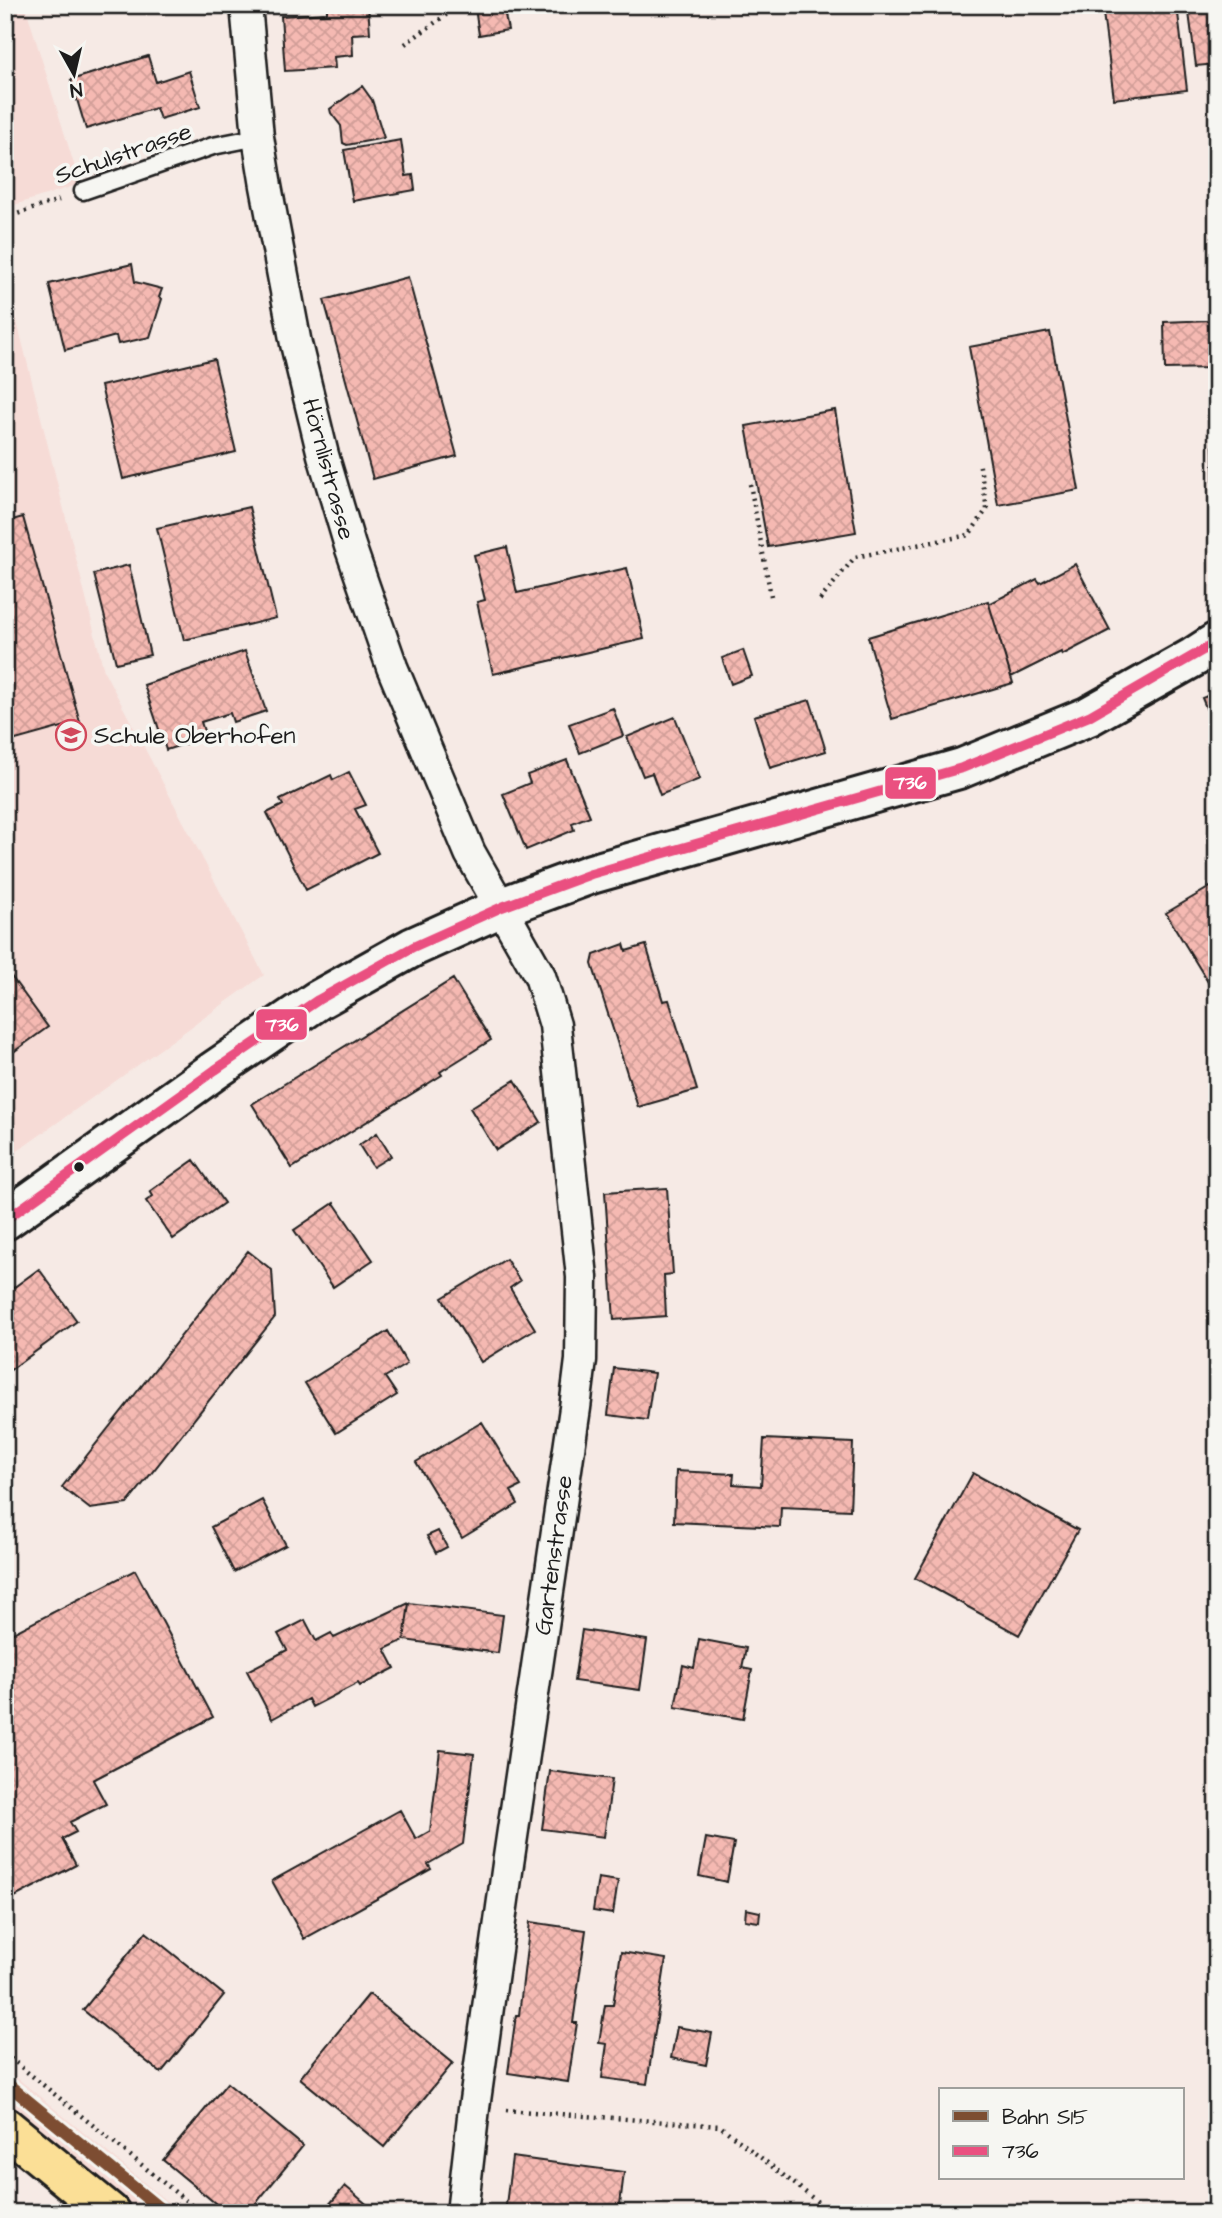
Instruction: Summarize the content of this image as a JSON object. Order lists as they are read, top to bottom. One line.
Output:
{"streets":{"street":["Hörnlistrasse","Gartenstrasse"],"lane":["Schulstrasse"]},"crossings":[["Schulstrasse","Hörnlistrasse"],["Hörnlistrasse","Gartenstrasse"]],"places":{"school or university":["Schule Oberhofen"]},"lines":["transit line 736","rail line S15"],"legend":["Bahn S15","736"],"north":"bottom"}
